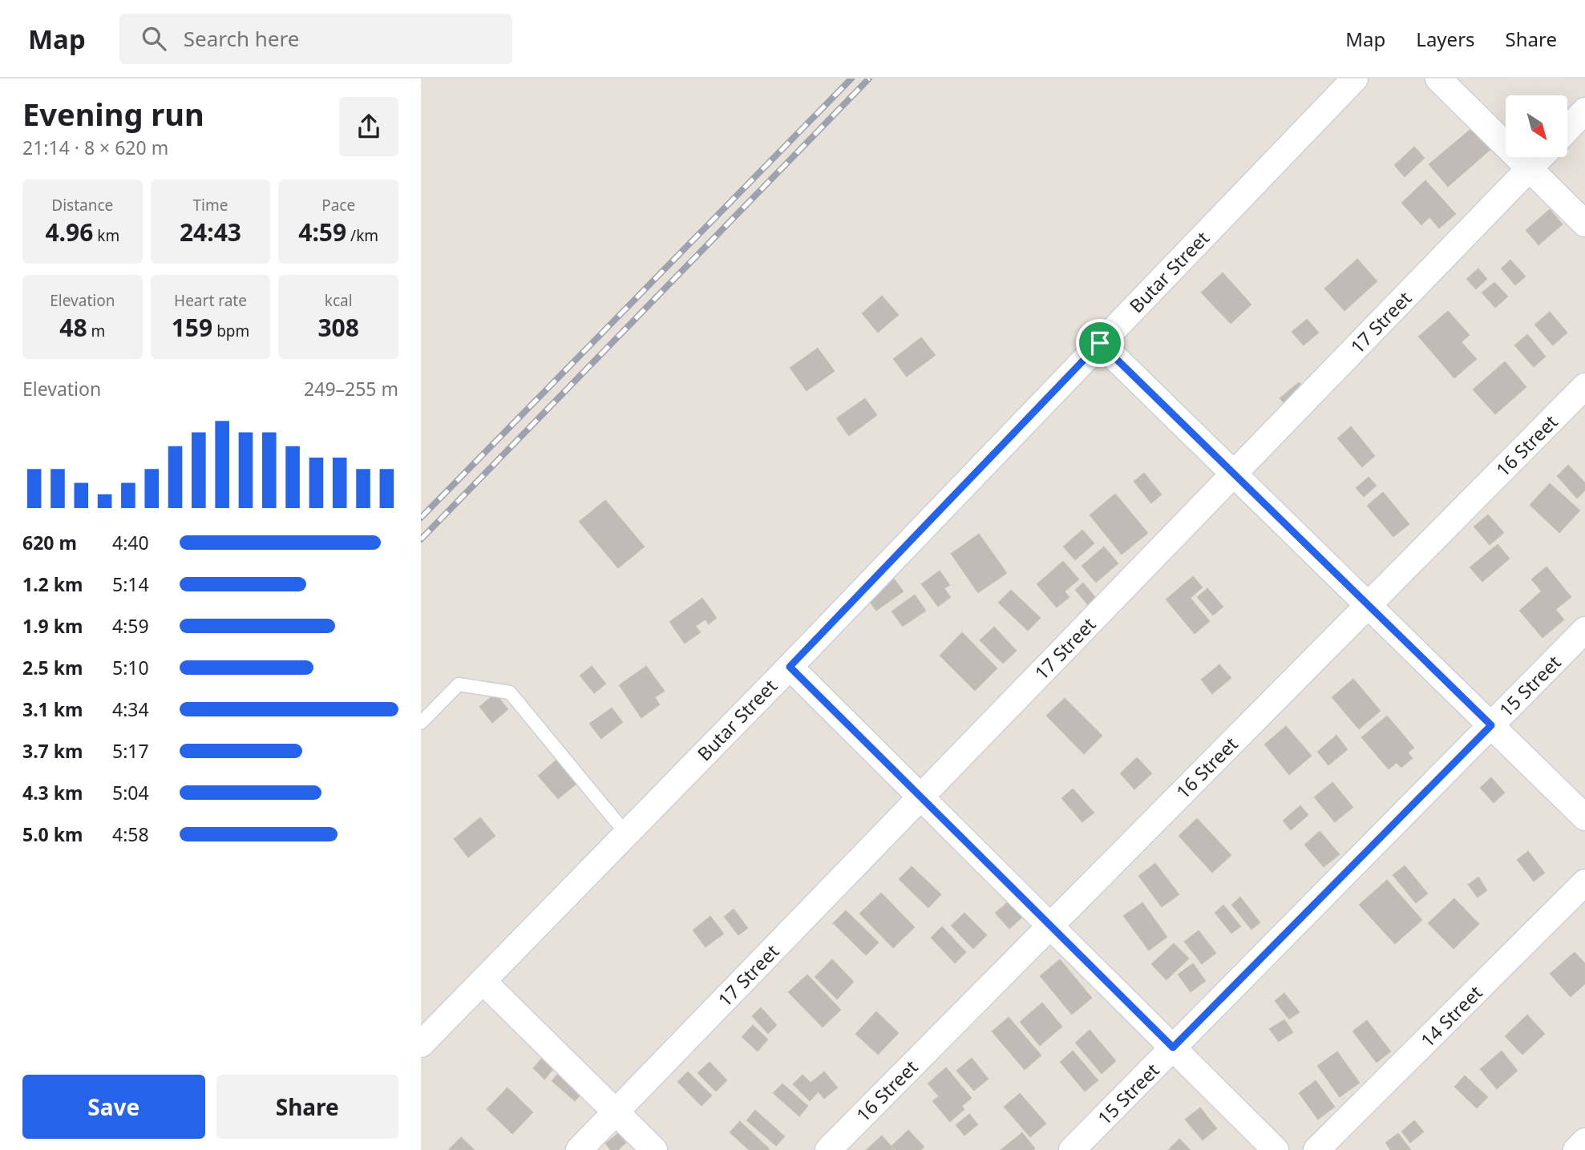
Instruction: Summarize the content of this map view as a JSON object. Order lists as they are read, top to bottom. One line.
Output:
{"streets":{"street":["Butar Street","17 Street","16 Street","15 Street","14 Street"]},"north":"bottom right","page":{"header":"Map","search":"Search here","nav":["Map","Layers","Share"],"heading":["Evening run","21:14 · 8 × 620 m"],"stats":[["Distance","4.96 km"],["Time","24:43"],["Pace","4:59 /km"],["Elevation","48 m"],["Heart rate","159 bpm"],["kcal","308"]],"chart":["Elevation","249–255 m"],"list":[{"name":"620 m","note":"4:40"},{"name":"1.2 km","note":"5:14"},{"name":"1.9 km","note":"4:59"},{"name":"2.5 km","note":"5:10"},{"name":"3.1 km","note":"4:34"},{"name":"3.7 km","note":"5:17"},{"name":"4.3 km","note":"5:04"},{"name":"5.0 km","note":"4:58"}],"buttons":["Save","Share"]}}
